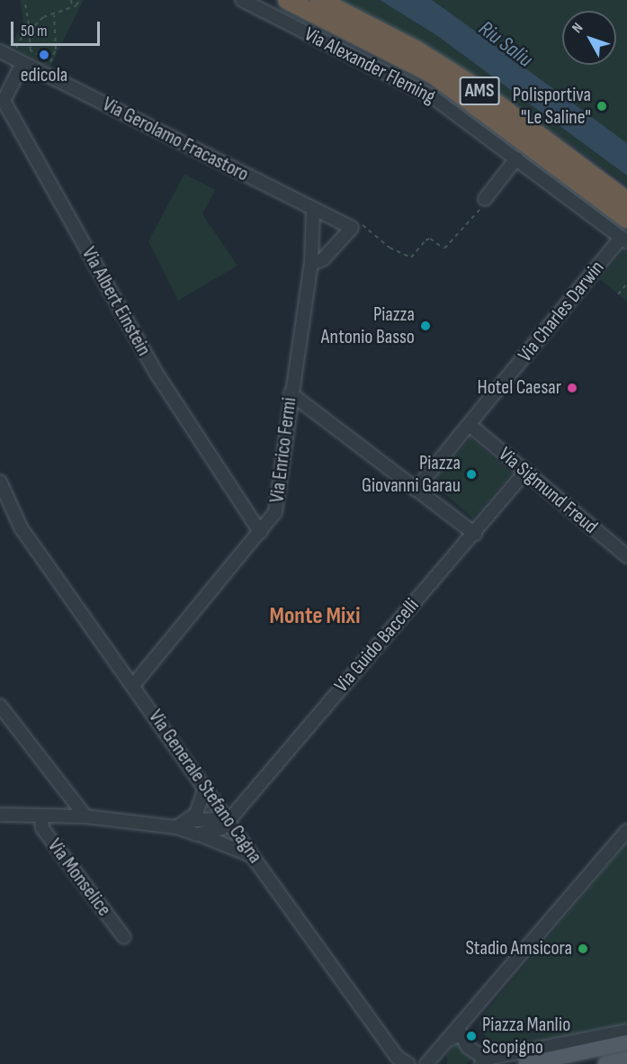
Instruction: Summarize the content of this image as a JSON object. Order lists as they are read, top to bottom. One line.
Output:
{"streets":{"highway":["AMS"],"street":["Via Alexander Fleming","Via Gerolamo Fracastoro","Via Albert Einstein","Via Charles Darwin","Via Enrico Fermi","Via Sigmund Freud","Via Guido Baccelli","Via Generale Stefano Cagna","Via Monselice"]},"crossings":[["Via Alexander Fleming","Via Charles Darwin"],["Via Gerolamo Fracastoro","Via Albert Einstein"],["Via Gerolamo Fracastoro","Via Enrico Fermi"],["Via Albert Einstein","Via Enrico Fermi"],["Via Charles Darwin","Via Sigmund Freud"],["Via Enrico Fermi","Via Generale Stefano Cagna"],["Via Sigmund Freud","Via Guido Baccelli"],["Via Guido Baccelli","Via Generale Stefano Cagna"]],"districts":["Monte Mixi"],"water":["Riu Saliu"],"places":["edicola","Polisportiva \"Le Saline\"","Piazza Antonio Basso","Hotel Caesar","Piazza Giovanni Garau","Stadio Amsicora","Piazza Manlio Scopigno"],"scale_bar":"50 m","north":"top left"}
